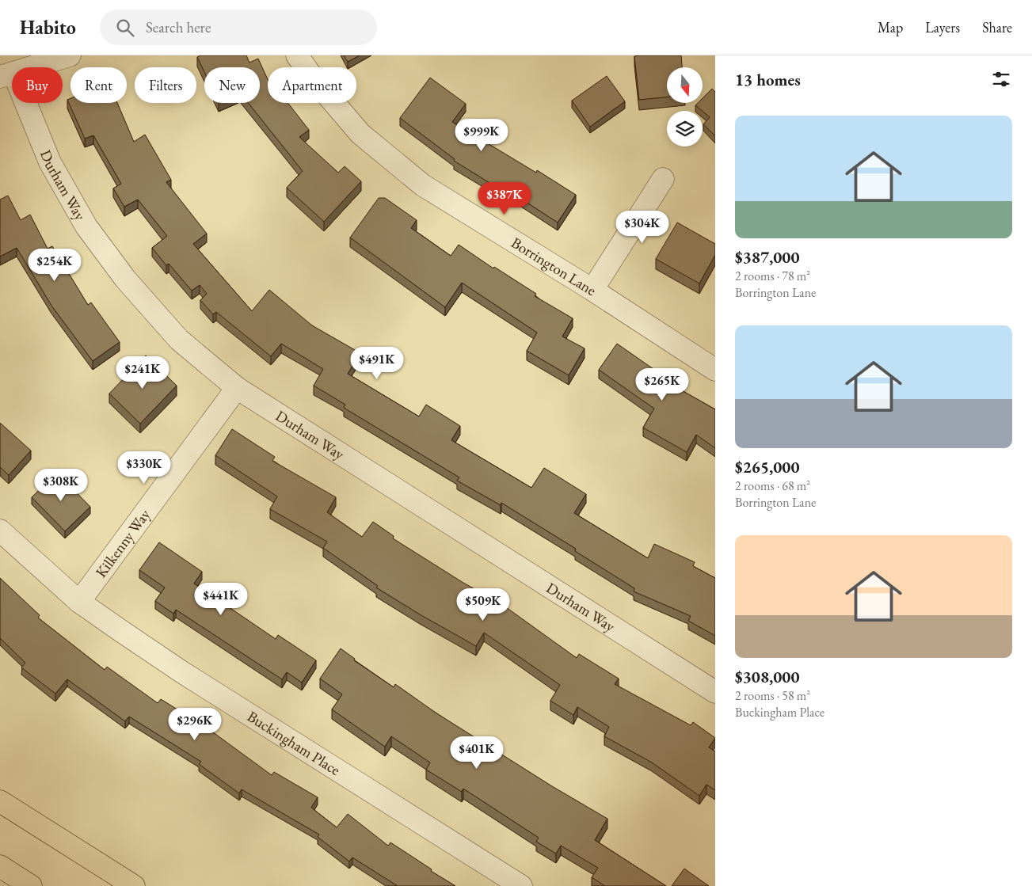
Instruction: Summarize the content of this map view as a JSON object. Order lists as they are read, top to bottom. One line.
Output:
{"streets":{"street":["Durham Way","Borrington Lane","Kilkenny Way","Buckingham Place"]},"crossings":[["Durham Way","Kilkenny Way"],["Kilkenny Way","Buckingham Place"]],"north":"bottom","page":{"header":"Habito","search":"Search here","nav":["Map","Layers","Share"],"heading":"13 homes","chip":["Buy","Rent","Filters","New","Apartment"],"list":[{"name":"$387,000","note":"2 rooms · 78 m² · Borrington Lane"},{"name":"$265,000","note":"2 rooms · 68 m² · Borrington Lane"},{"name":"$308,000","note":"2 rooms · 58 m² · Buckingham Place"}],"price":["$999K","$387K","$304K","$254K","$491K","$241K","$265K","$330K","$308K","$441K","$509K","$296K","$401K"]}}
